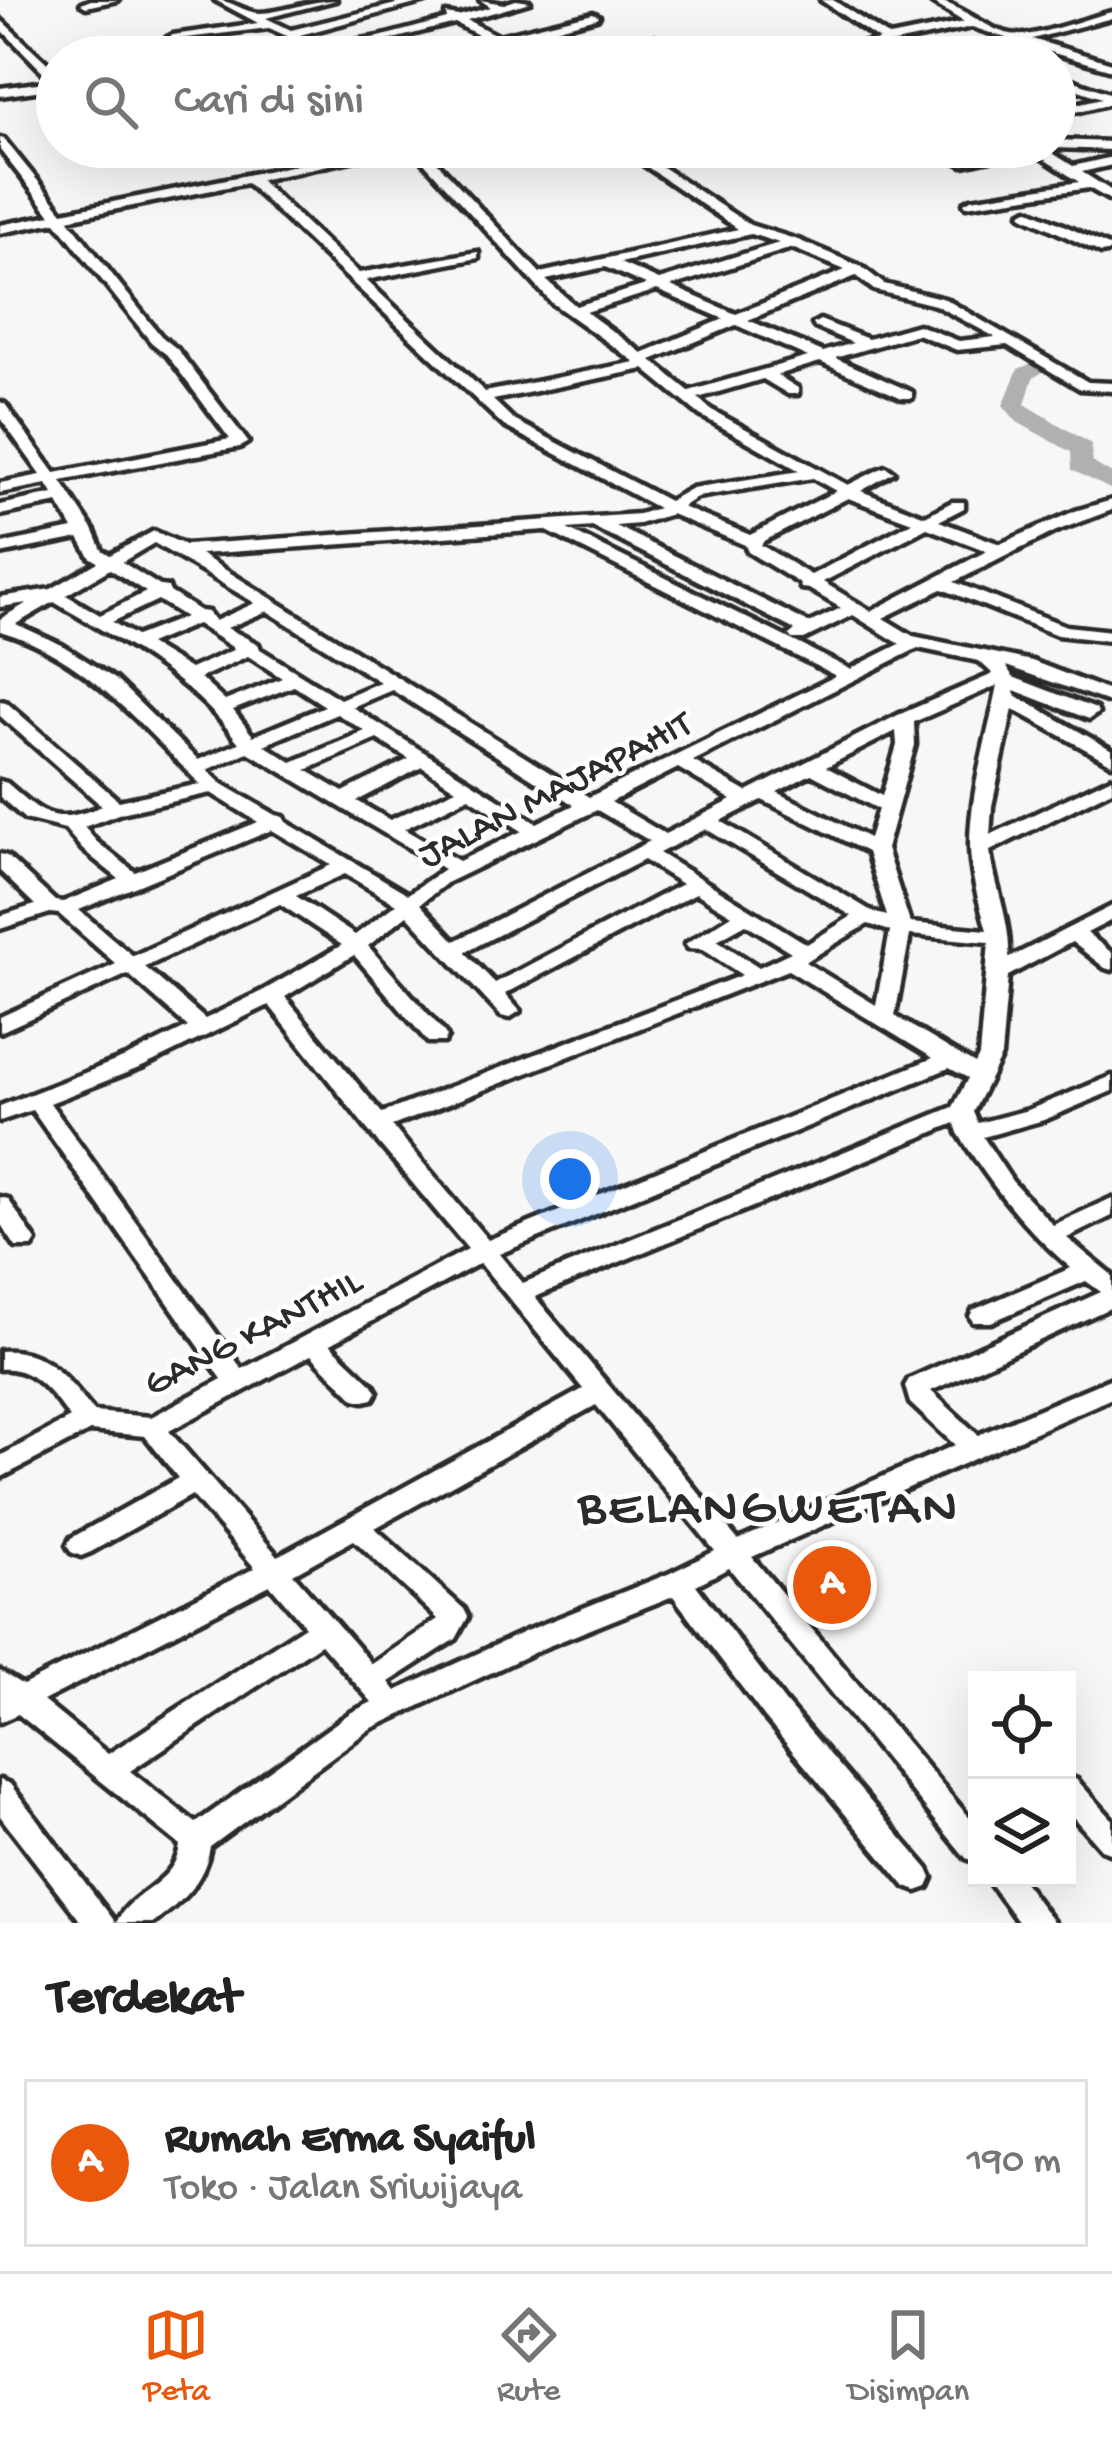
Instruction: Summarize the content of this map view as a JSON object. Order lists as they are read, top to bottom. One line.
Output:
{"streets":{"street":["JALAN MAJAPAHIT","GANG KANTHIL"]},"districts":["BELANGWETAN"],"page":{"search":"Cari di sini","pins":"A","heading":"Terdekat","list":[{"mark":"A","name":"Rumah Erma Syaiful","note":"Toko · Jalan Sriwijaya","value":"190 m"}],"nav":["Peta","Rute","Disimpan"]}}
